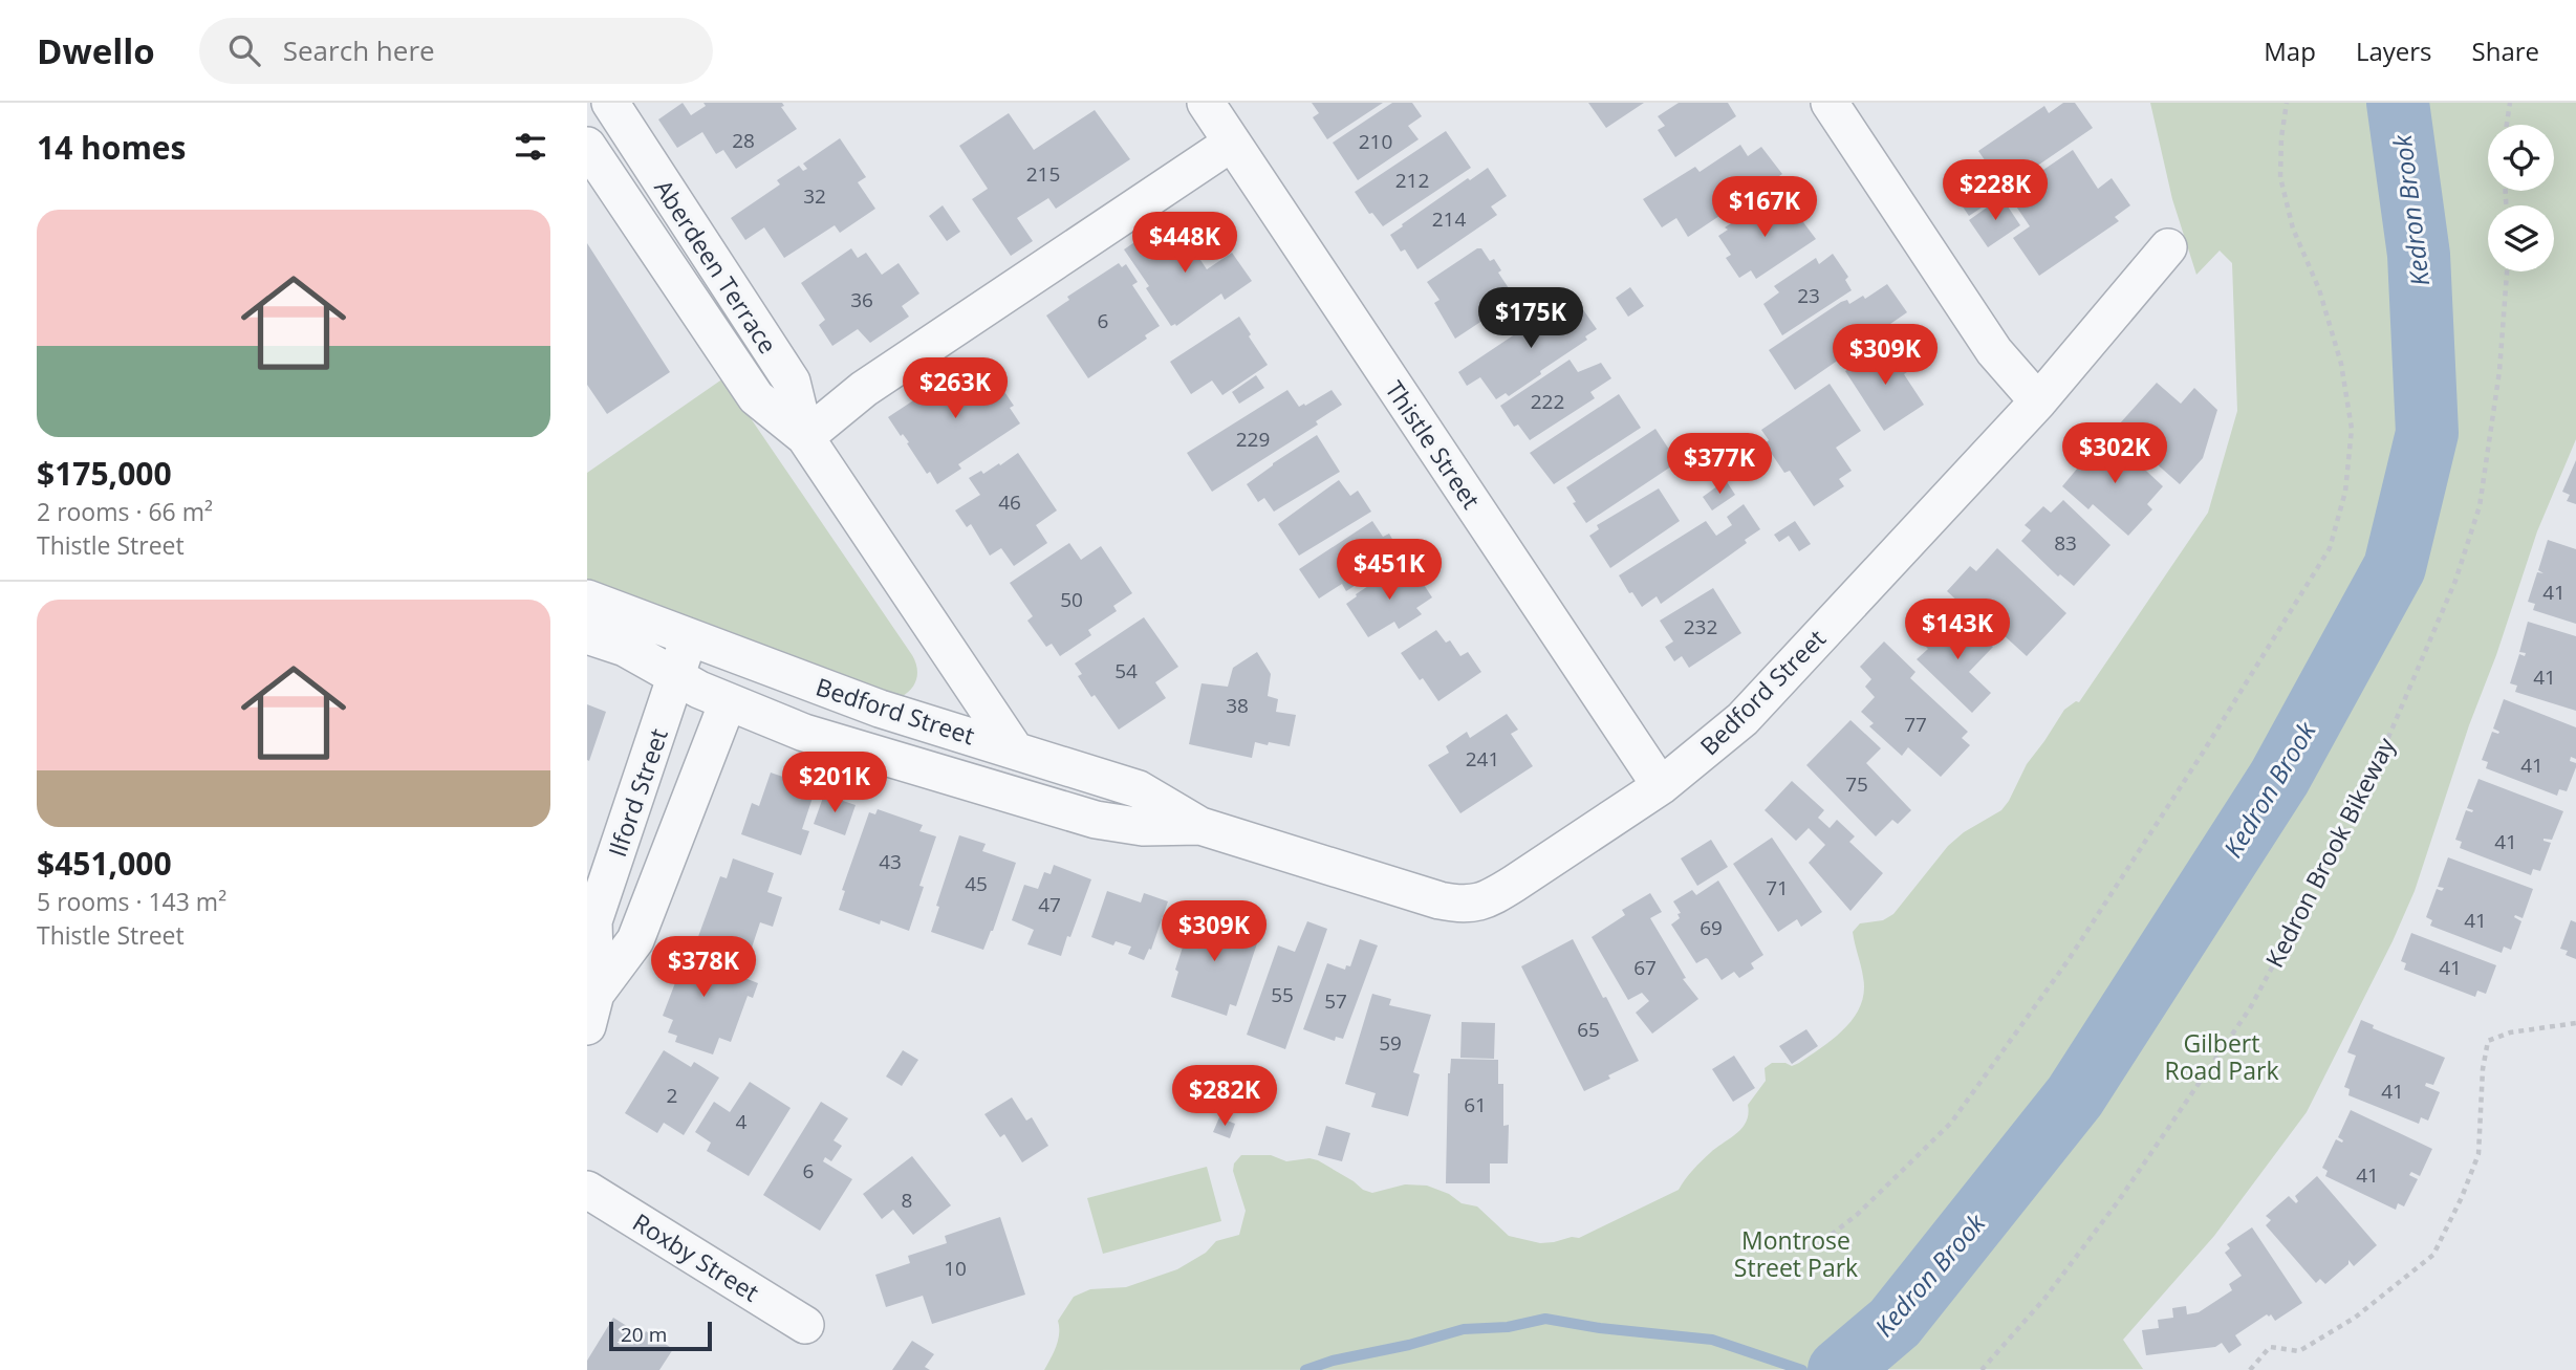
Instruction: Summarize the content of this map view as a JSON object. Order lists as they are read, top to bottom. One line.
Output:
{"streets":{"street":["Aberdeen Terrace","Thistle Street","Bedford Street","Ilford Street","Roxby Street"],"path":["Kedron Brook Bikeway"]},"crossings":[["Aberdeen Terrace","Bedford Street"],["Thistle Street","Bedford Street"],["Bedford Street","Ilford Street"]],"water":["Kedron Brook"],"parks":["Gilbert Road Park","Montrose Street Park"],"house_numbers":["28","210","215","212","32","214","23","36","6","222","229","46","83","41","50","232","54","41","38","77","241","41","75","41","43","45","71","47","41","69","67","41","55","57","65","59","41","2","61","4","6","41","8","10"],"scale_bar":"20 m","page":{"header":"Dwello","search":"Search here","nav":["Map","Layers","Share"],"heading":"14 homes","price":["$228K","$167K","$448K","$175K","$309K","$263K","$302K","$377K","$451K","$143K","$201K","$309K","$378K","$282K"],"list":[{"name":"$175,000","note":"2 rooms · 66 m² · Thistle Street"},{"name":"$451,000","note":"5 rooms · 143 m² · Thistle Street"}],"scale":"20 m"}}
